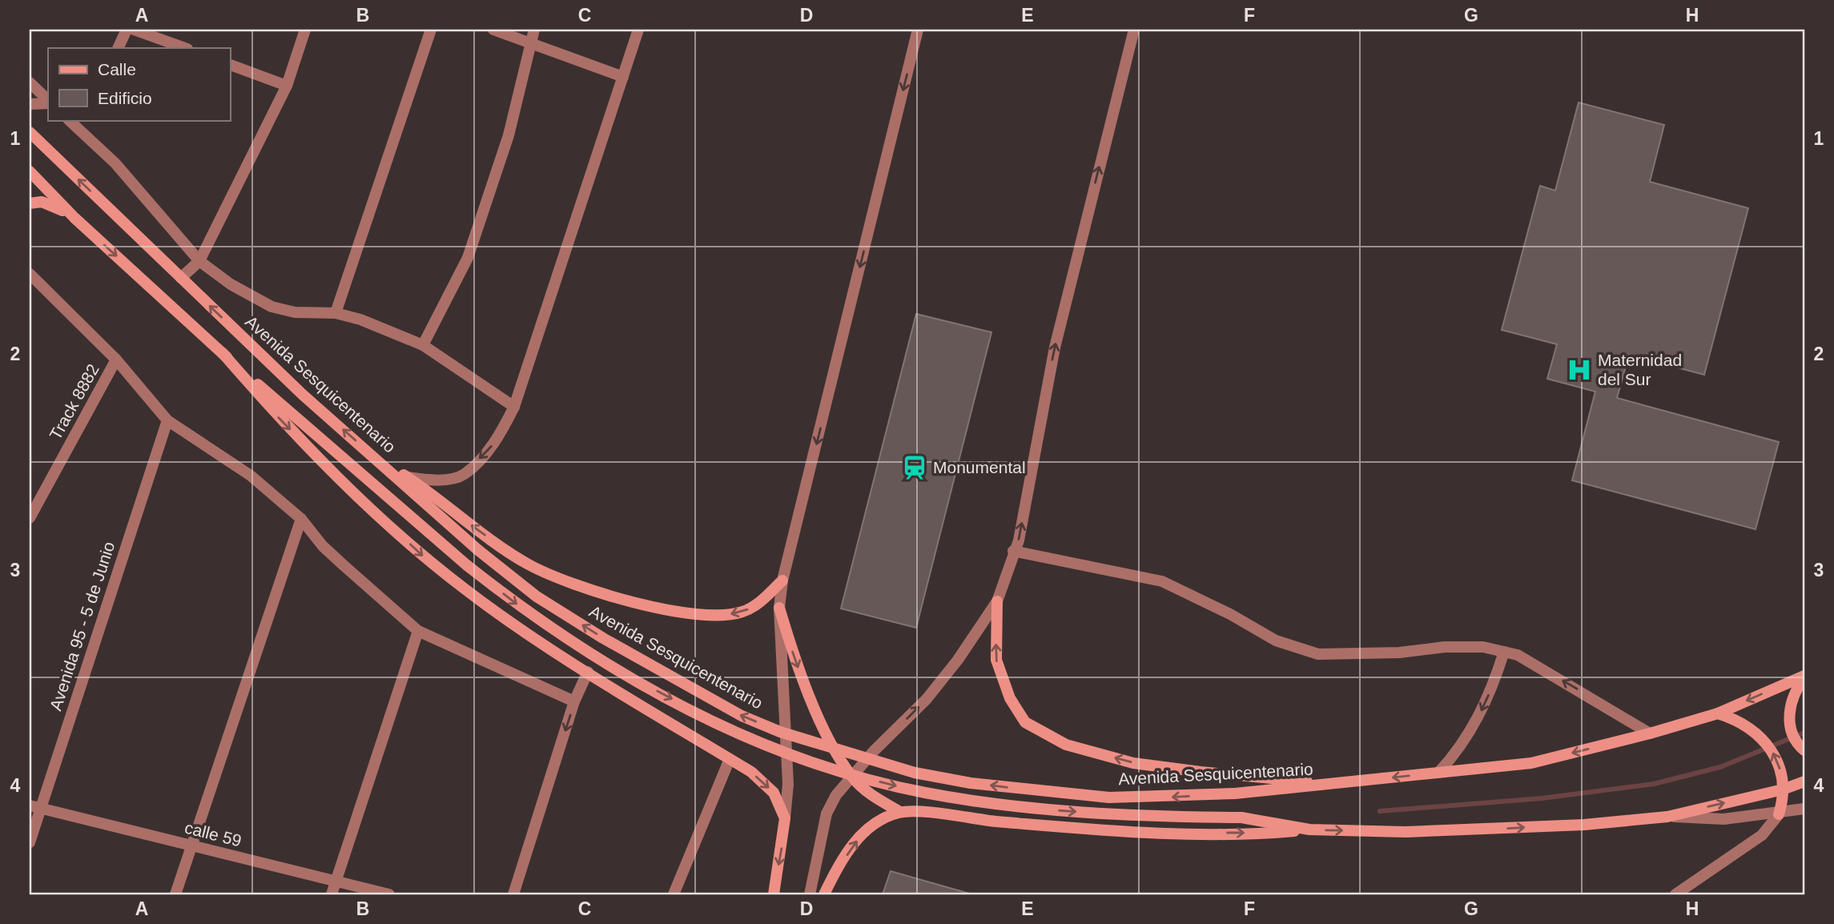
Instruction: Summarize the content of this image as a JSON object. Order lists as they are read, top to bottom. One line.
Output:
{"streets":{"main road":["Avenida Sesquicentenario"],"street":["Track 8882","Avenida 95 - 5 de Junio","calle 59"]},"crossings":[["Avenida 95 - 5 de Junio","calle 59"]],"places":{"hospital":["Maternidad del Sur"],"station":["Monumental"]},"legend":["Calle","Edificio"],"grid":{"columns":["A","B","C","D","E","F","G","H"],"rows":["1","2","3","4"]}}
